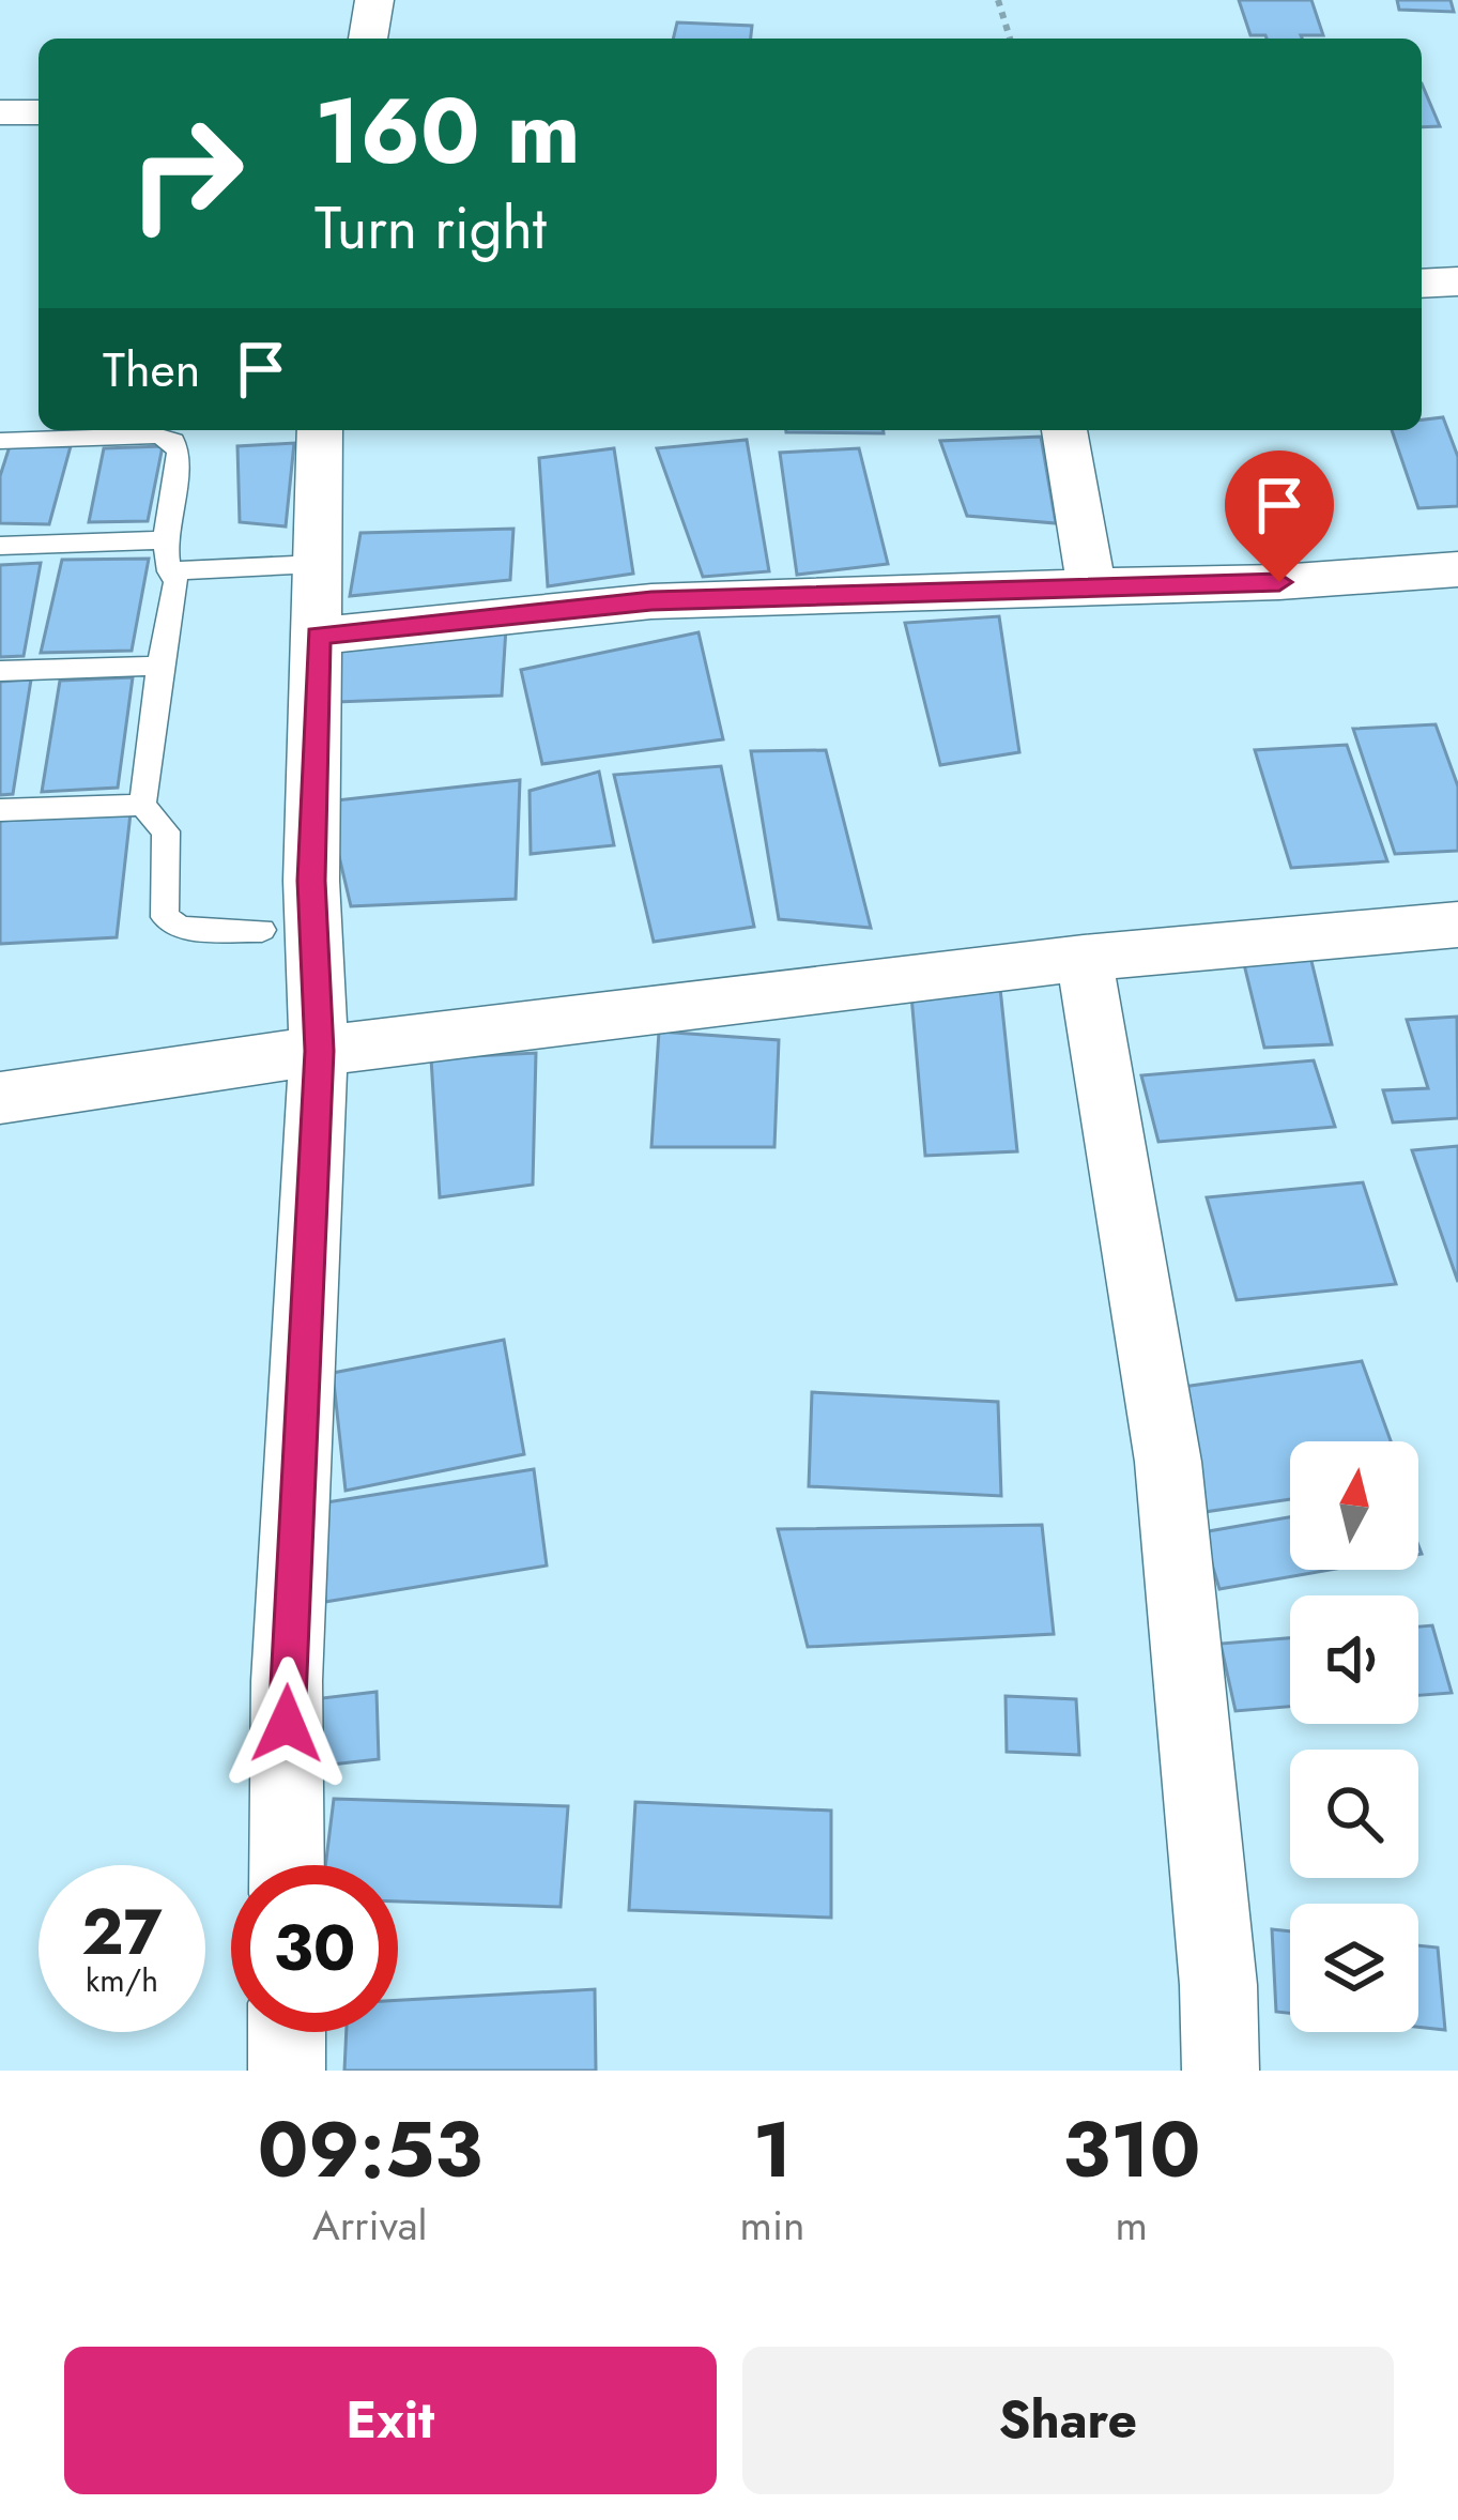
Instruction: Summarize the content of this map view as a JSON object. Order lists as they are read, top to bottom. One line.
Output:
{"north":"top","page":{"turn":["160 m","Turn right"],"then":"Then","speed":"27 km/h","limit":"30","eta":["09:53","Arrival","1","min","310","m"],"buttons":["Exit","Share"]}}
